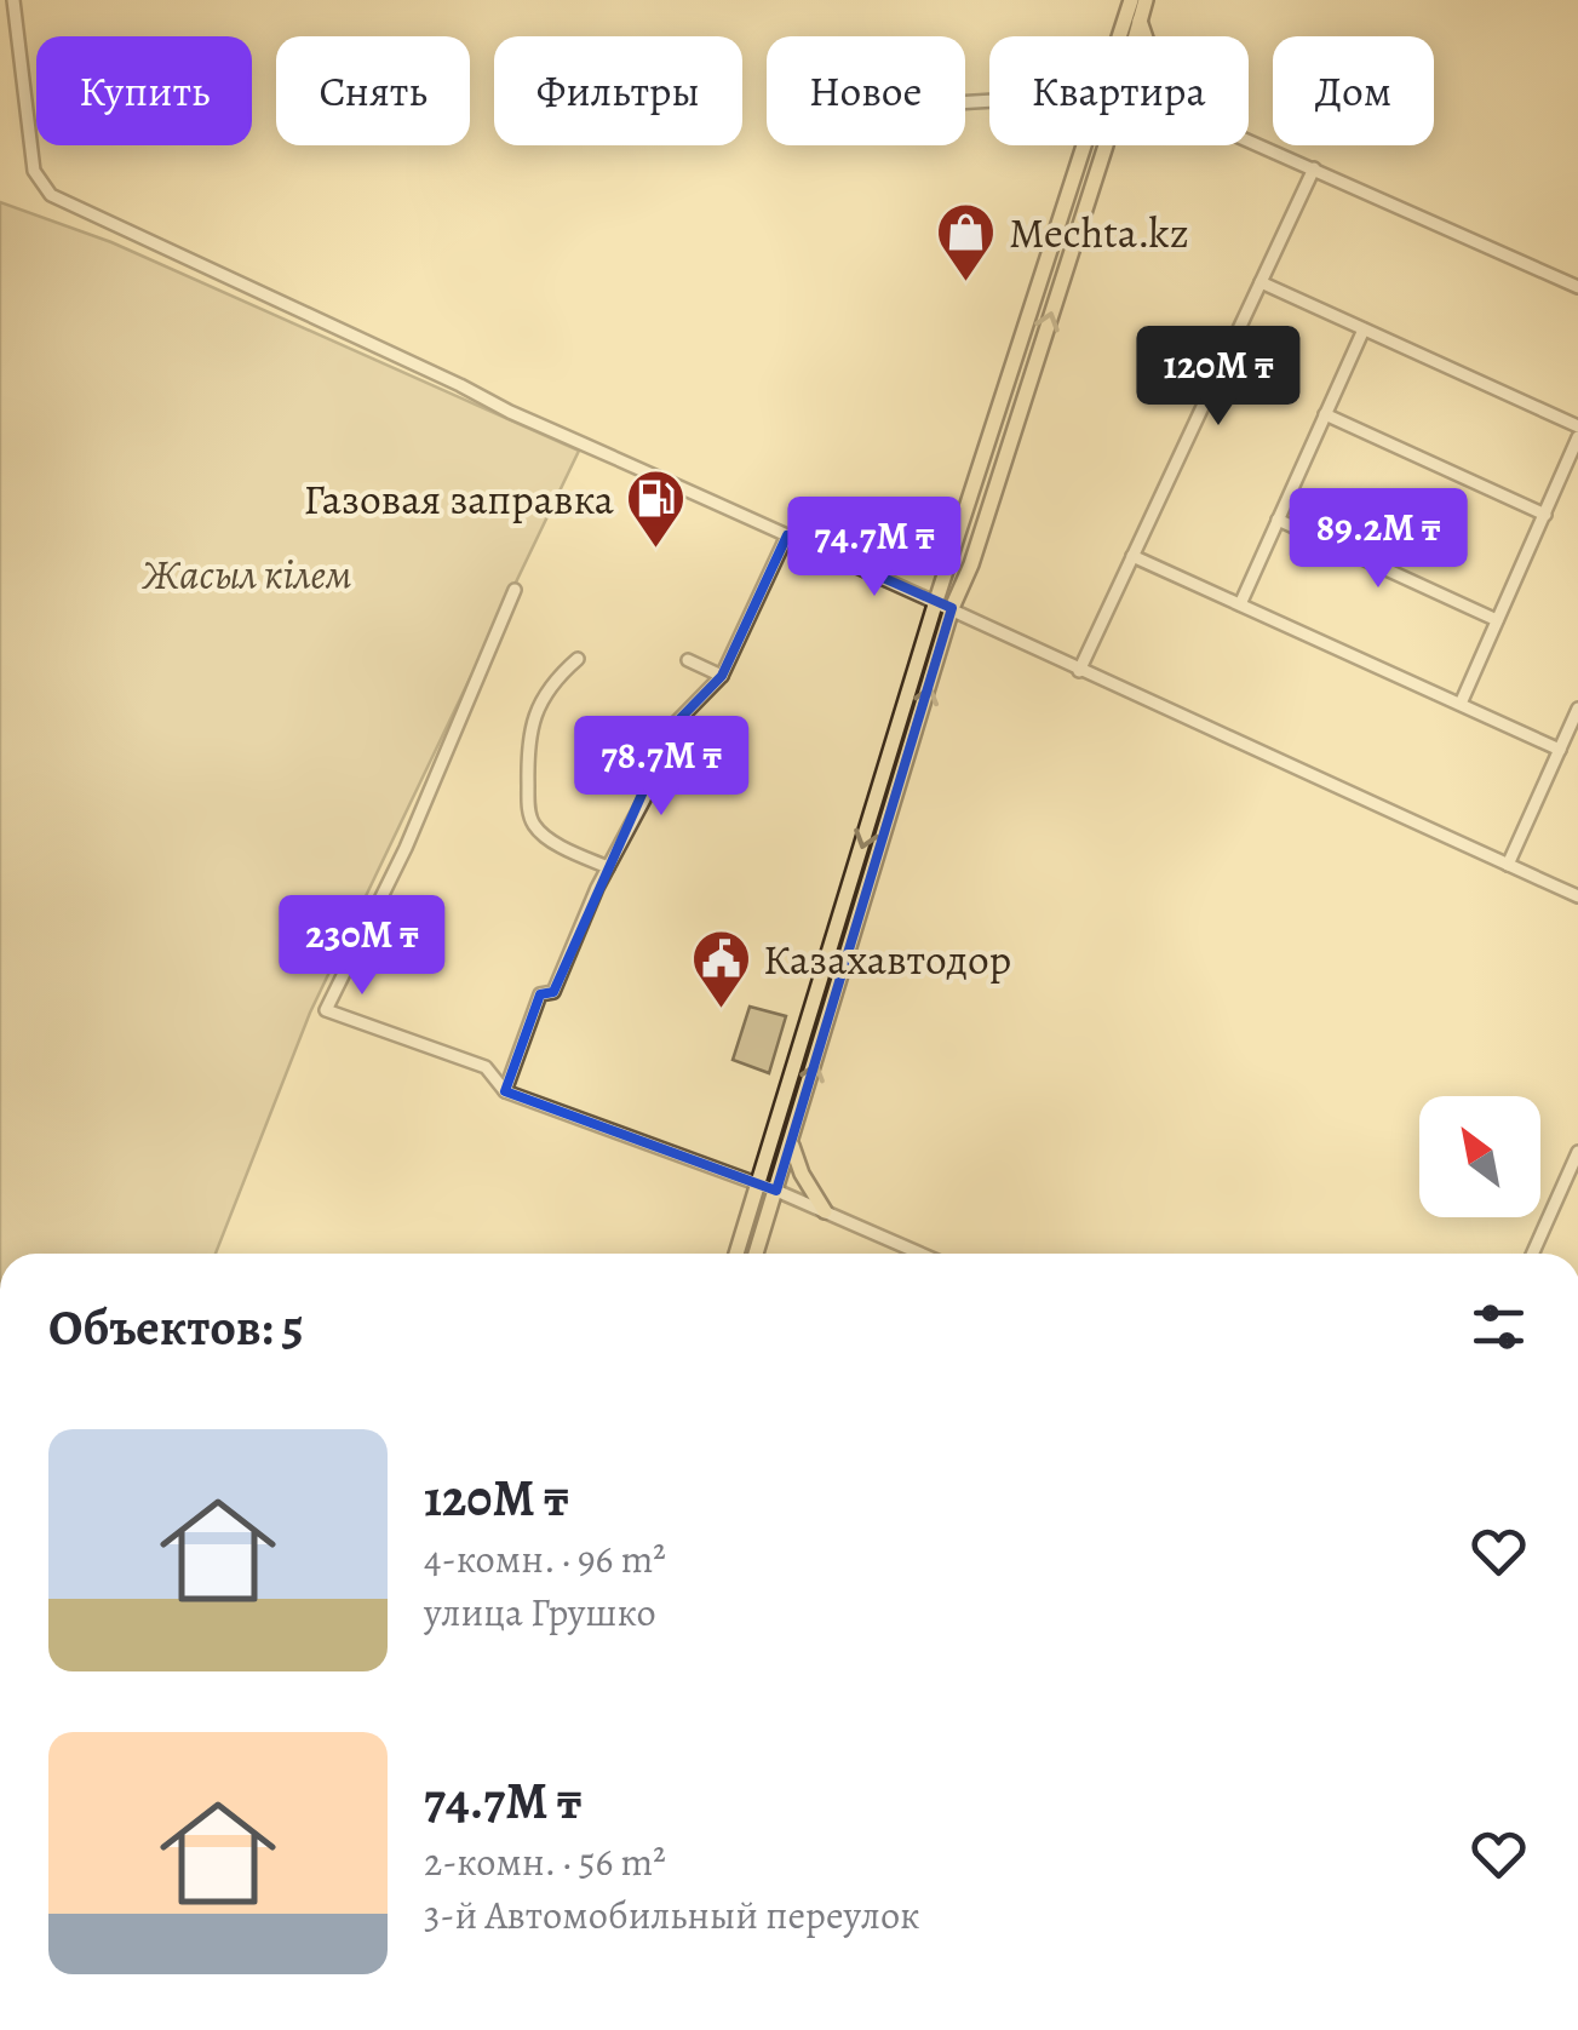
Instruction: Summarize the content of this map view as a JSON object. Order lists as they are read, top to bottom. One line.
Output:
{"parks":["Жасыл кілем"],"places":{"shop":["Mechta.kz"],"fuel station":["Газовая заправка"],"public building":["Казахавтодор"]},"north":"top left","page":{"chip":["Купить","Снять","Фильтры","Новое","Квартира","Дом"],"price":["120M ₸","89.2M ₸","74.7M ₸","78.7M ₸","230M ₸"],"heading":"Объектов: 5","list":[{"name":"120M ₸","note":"4-комн. · 96 m² · улица Грушко"},{"name":"74.7M ₸","note":"2-комн. · 56 m² · 3-й Автомобильный переулок"}]}}
